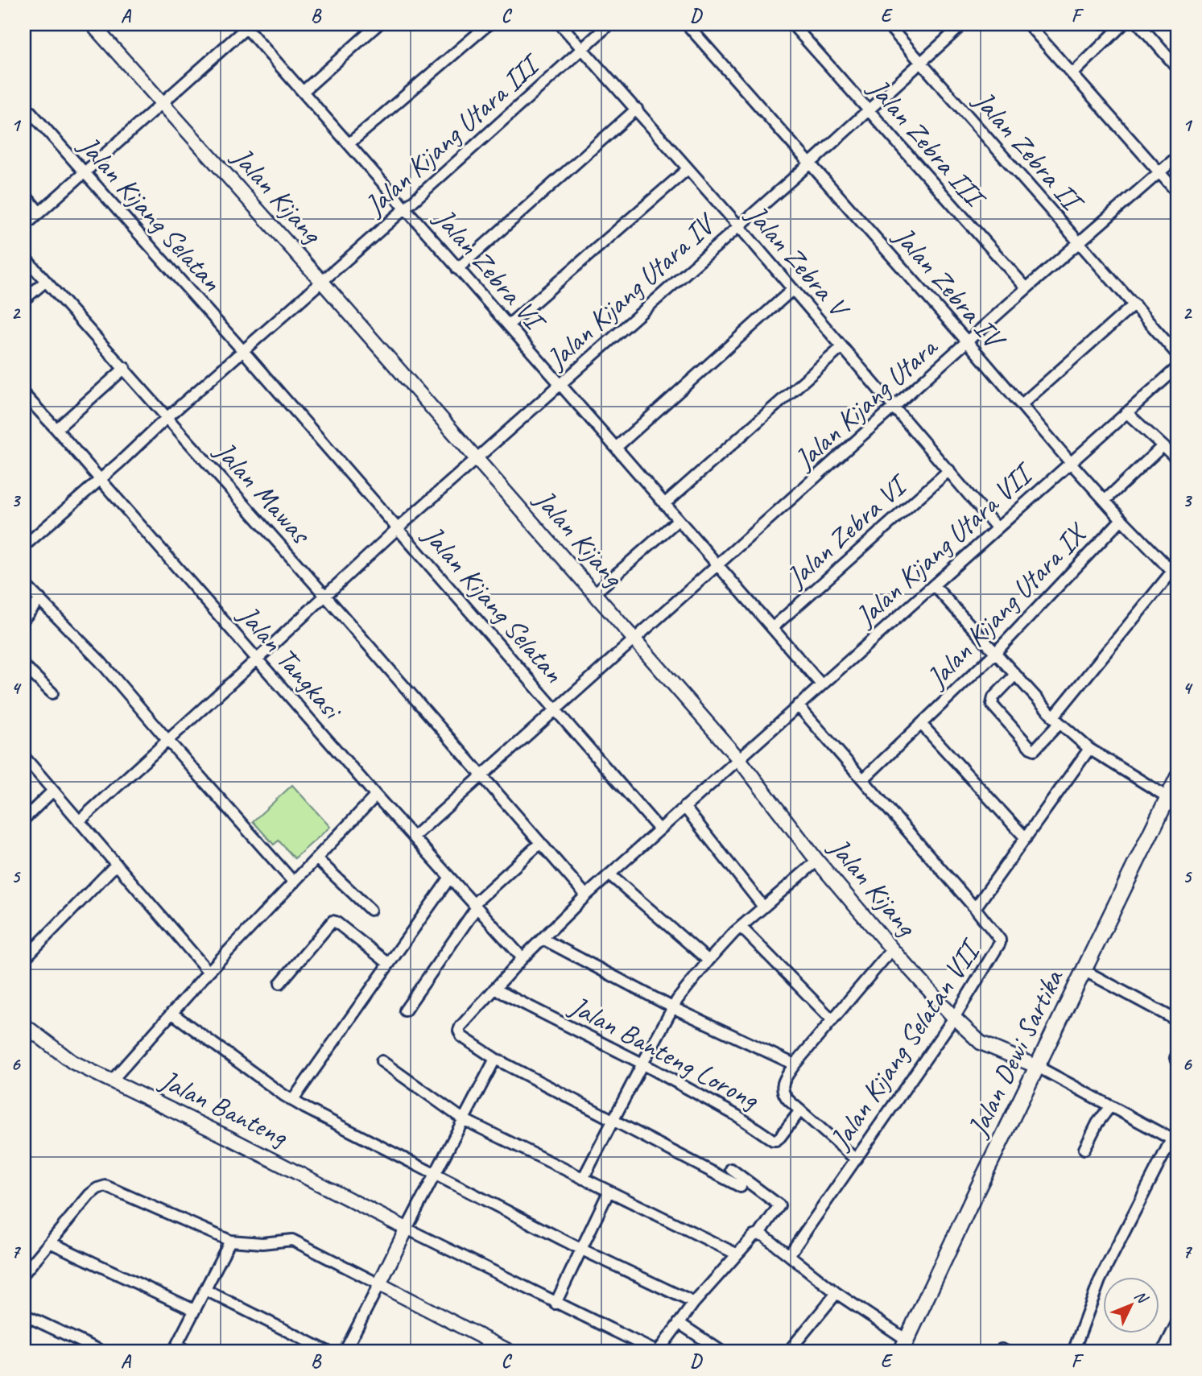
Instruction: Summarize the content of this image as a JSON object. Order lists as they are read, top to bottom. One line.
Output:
{"streets":{"main road":["Jalan Dewi Sartika"],"street":["Jalan Kijang Utara III","Jalan Zebra III","Jalan Zebra II","Jalan Kijang","Jalan Kijang Selatan","Jalan Zebra V","Jalan Zebra VI","Jalan Zebra IV","Jalan Kijang Utara IV","Jalan Kijang Utara","Jalan Mawas","Jalan Kijang Utara VII","Jalan Kijang Utara IX","Jalan Tangkasi","Jalan Kijang Selatan VII","Jalan Banteng Lorong","Jalan Banteng"]},"crossings":[["Jalan Kijang Utara III","Jalan Kijang"],["Jalan Kijang Utara III","Jalan Zebra V"],["Jalan Kijang Utara III","Jalan Zebra VI"],["Jalan Zebra III","Jalan Kijang Utara IV"],["Jalan Zebra III","Jalan Kijang Utara"],["Jalan Zebra II","Jalan Kijang Utara IV"],["Jalan Zebra II","Jalan Kijang Utara"],["Jalan Kijang","Jalan Kijang Selatan"],["Jalan Kijang","Jalan Kijang Utara IV"],["Jalan Kijang","Jalan Kijang Utara"],["Jalan Kijang","Jalan Kijang Utara VII"],["Jalan Kijang","Jalan Kijang Selatan VII"],["Jalan Kijang","Jalan Dewi Sartika"],["Jalan Kijang Selatan","Jalan Kijang Utara IV"],["Jalan Kijang Selatan","Jalan Kijang Utara"],["Jalan Zebra V","Jalan Zebra VI"],["Jalan Zebra V","Jalan Kijang Utara IV"],["Jalan Zebra V","Jalan Kijang Utara"],["Jalan Zebra V","Jalan Kijang Utara VII"],["Jalan Zebra VI","Jalan Kijang Utara IV"],["Jalan Zebra VI","Jalan Kijang Utara"],["Jalan Zebra VI","Jalan Kijang Utara VII"],["Jalan Zebra IV","Jalan Kijang Utara IV"],["Jalan Zebra IV","Jalan Kijang Utara"],["Jalan Zebra IV","Jalan Kijang Utara VII"],["Jalan Zebra IV","Jalan Kijang Utara IX"],["Jalan Kijang Utara VII","Jalan Kijang Selatan VII"],["Jalan Kijang Utara IX","Jalan Kijang Selatan VII"]],"north":"top right","grid":{"columns":["A","B","C","D","E","F"],"rows":["1","2","3","4","5","6","7"]}}
